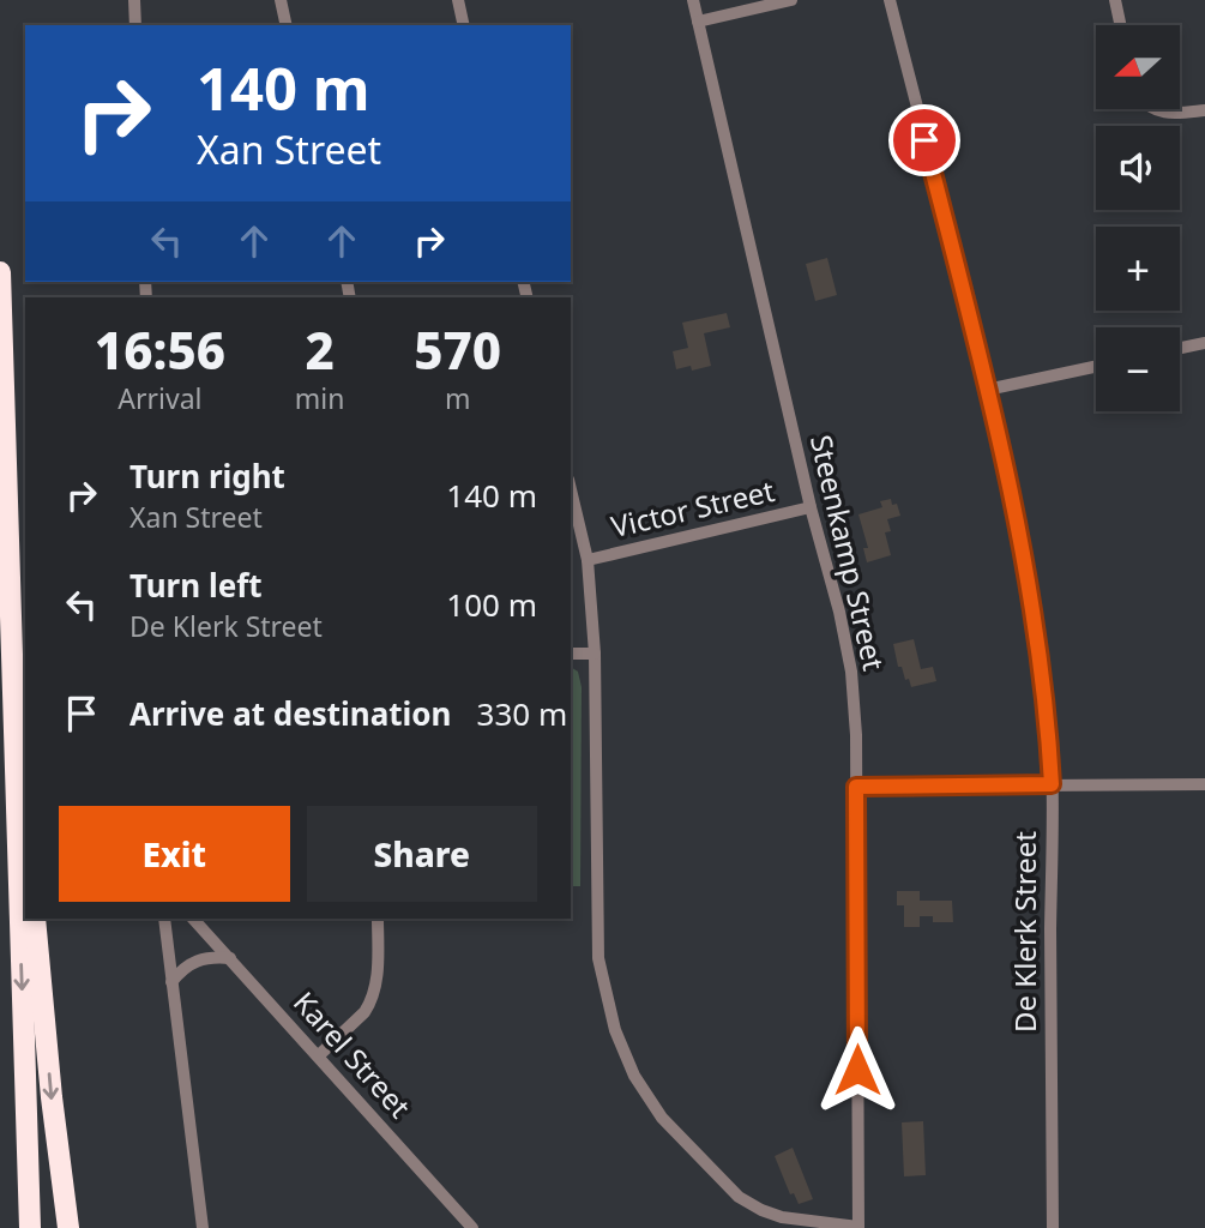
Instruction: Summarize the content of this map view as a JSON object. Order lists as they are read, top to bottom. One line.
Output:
{"streets":{"street":["Victor Street","Steenkamp Street","De Klerk Street","Karel Street"]},"crossings":[["Victor Street","Steenkamp Street"]],"north":"left","page":{"map_buttons":["+","−"],"turn":["140 m","Xan Street"],"eta":["16:56","Arrival","2","min","570","m"],"list":[{"name":"Turn right","note":"Xan Street","value":"140 m"},{"name":"Turn left","note":"De Klerk Street","value":"100 m"},{"name":"Arrive at destination","value":"330 m"}],"buttons":["Exit","Share"]}}
